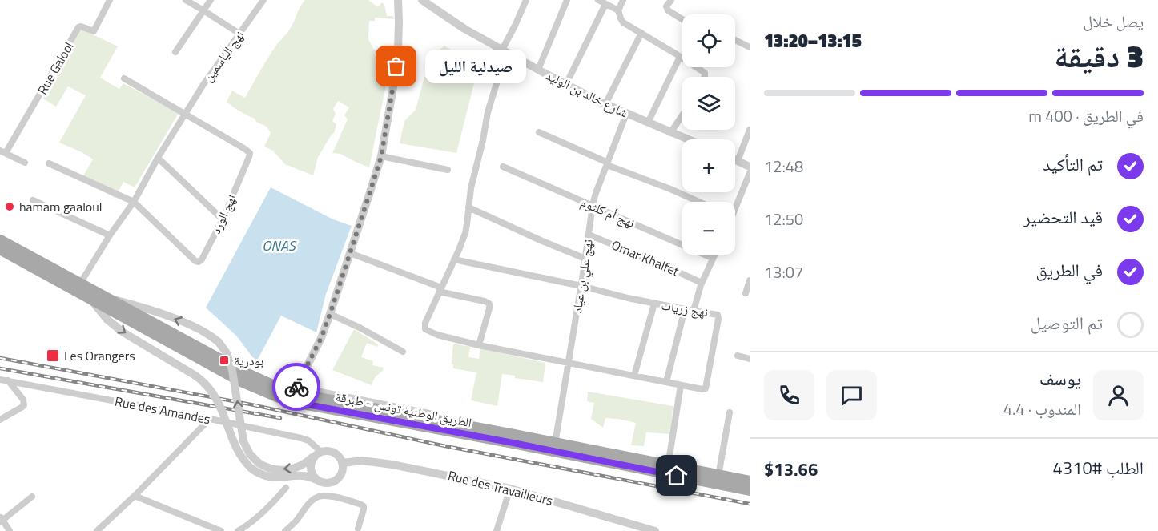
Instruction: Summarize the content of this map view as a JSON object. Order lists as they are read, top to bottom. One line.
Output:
{"streets":{"main road":["الطريق الوطنية تونس - طبرقة"],"street":["نهج الياسمين","Rue Galool","شارع خالد بن الوليد","نهج أم كلثوم","نهج الورد","Omar Khalfet","نهج علي بن عياد","نهج زرياب","Rue des Amandes","Rue des Travailleurs"]},"crossings":[["نهج الياسمين","نهج الورد"],["نهج الياسمين","الطريق الوطنية تونس - طبرقة"],["شارع خالد بن الوليد","نهج علي بن عياد"],["نهج أم كلثوم","نهج علي بن عياد"],["Omar Khalfet","نهج علي بن عياد"],["نهج علي بن عياد","نهج زرياب"],["نهج علي بن عياد","الطريق الوطنية تونس - طبرقة"],["Rue des Amandes","Rue des Travailleurs"]],"water":["ONAS"],"places":{"other":["صيدلية الليل","hamam gaaloul"],"transit":["Les Orangers","بودرية"]},"page":{"heading":["3 دقيقة","يصل خلال","13:15–13:20"],"panel":["يوسف","المندوب · 4.4","الطلب #4310","$13.66"],"map_buttons":["+","−"],"bubble":"صيدلية الليل","bar":"في الطريق · 400 m","list":[["تم التأكيد","12:48"],["قيد التحضير","12:50"],["في الطريق","13:07"],"تم التوصيل"]}}
